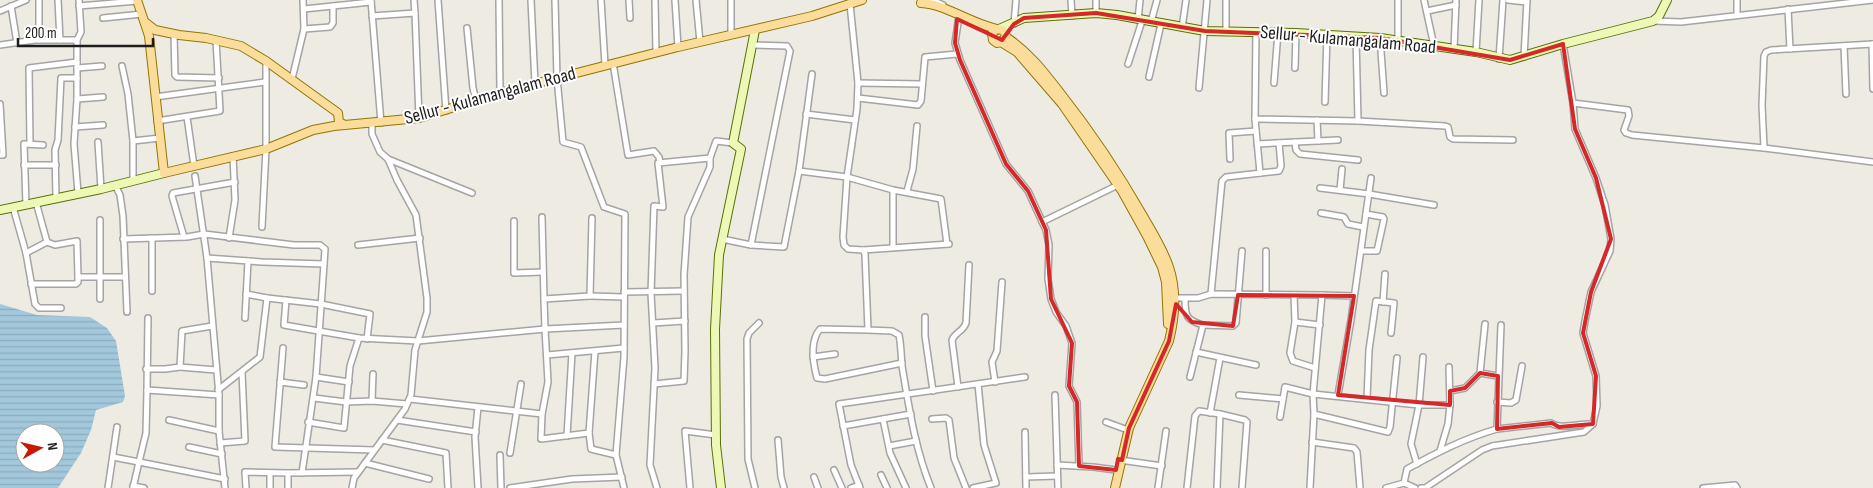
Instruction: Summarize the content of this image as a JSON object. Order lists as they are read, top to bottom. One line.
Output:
{"streets":{"main road":["Sellur - Kulamangalam Road"]},"scale_bar":"200 m","north":"right"}
